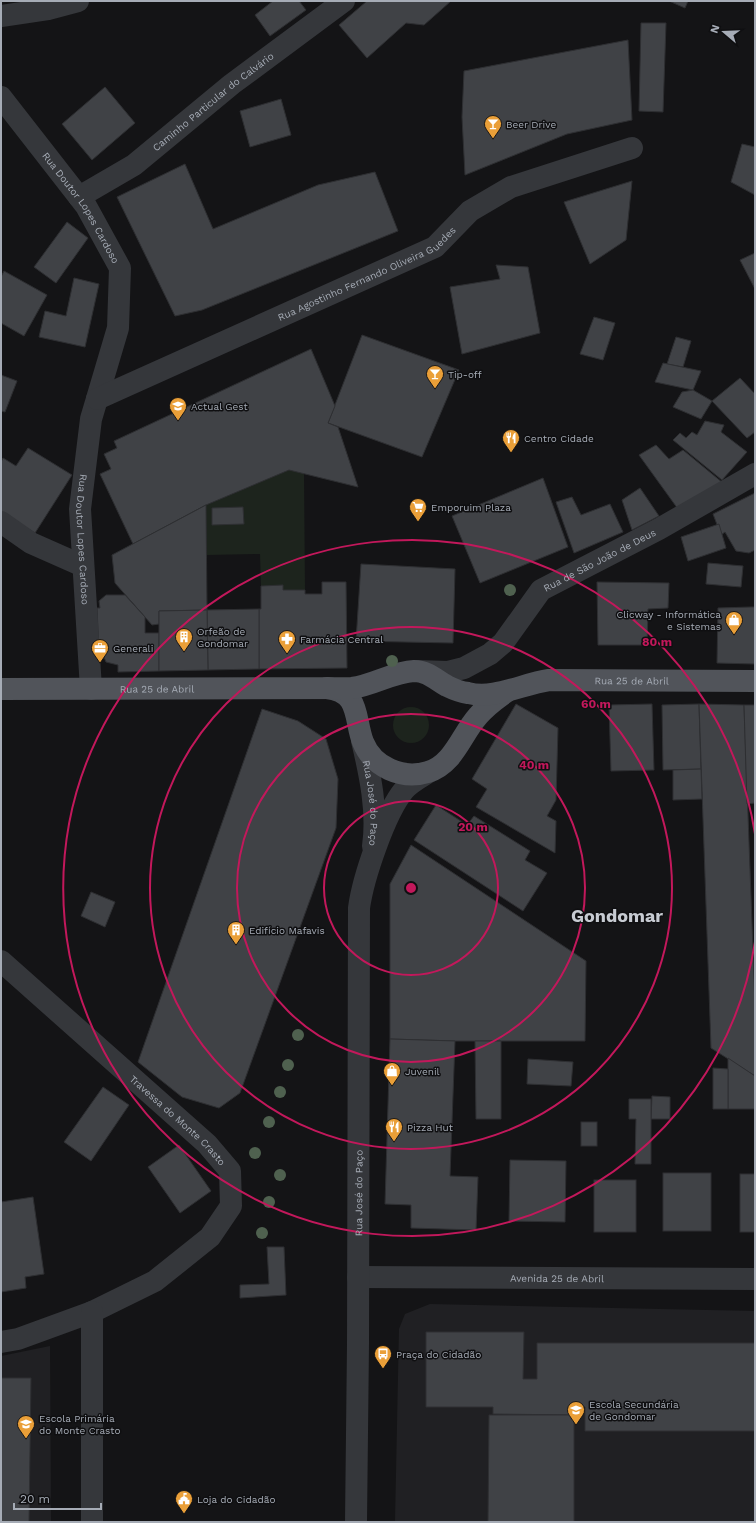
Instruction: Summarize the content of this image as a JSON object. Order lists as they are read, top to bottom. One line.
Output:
{"streets":{"main road":["Rua 25 de Abril"],"street":["Caminho Particular do Calvário","Rua Doutor Lopes Cardoso","Rua Agostinho Fernando Oliveira Guedes","Rua de São João de Deus","Rua José do Paço","Travessa do Monte Crasto","Avenida 25 de Abril"]},"crossings":[["Caminho Particular do Calvário","Rua Doutor Lopes Cardoso"],["Rua Doutor Lopes Cardoso","Rua Agostinho Fernando Oliveira Guedes"],["Rua Doutor Lopes Cardoso","Rua 25 de Abril"],["Rua de São João de Deus","Rua 25 de Abril"],["Rua de São João de Deus","Rua José do Paço"],["Rua 25 de Abril","Rua José do Paço"],["Rua José do Paço","Avenida 25 de Abril"]],"districts":["Gondomar"],"places":{"bar":["Beer Drive","Tip-off"],"school or university":["Actual Gest","Escola Secundária de Gondomar","Escola Primária do Monte Crasto"],"restaurant":["Centro Cidade","Pizza Hut"],"supermarket":["Emporuim Plaza"],"shop":["Clicway - Informática e Sistemas","Juvenil"],"building":["Orfeão de Gondomar","Edifício Mafavis"],"pharmacy":["Farmácia Central"],"office":["Generali"],"bus stop":["Praça do Cidadão"],"public building":["Loja do Cidadão"]},"scale_bar":"20 m","north":"left","rings":["80 m","60 m","40 m","20 m"]}
